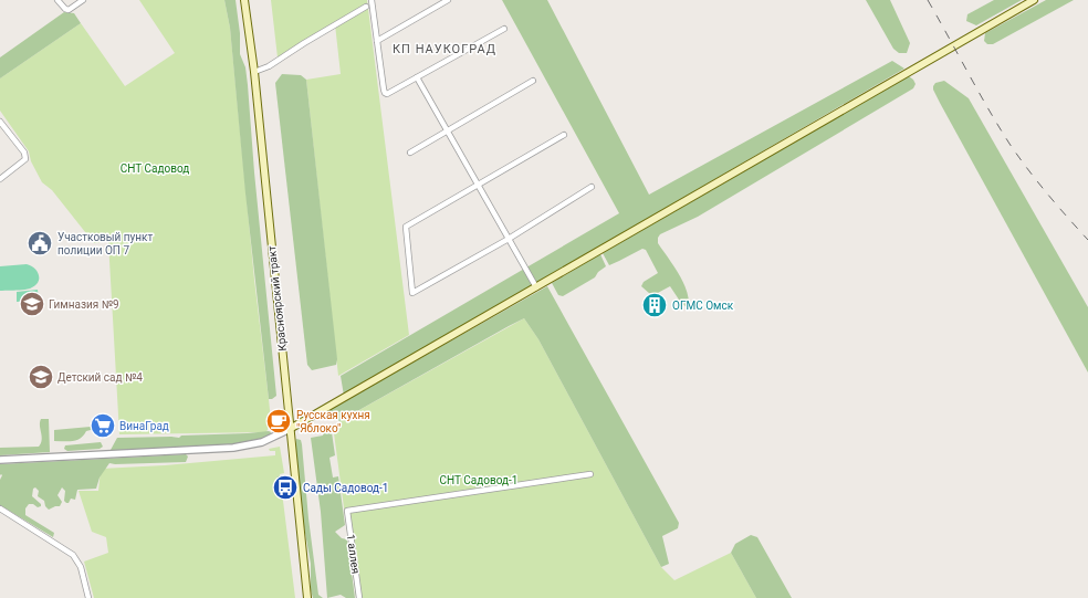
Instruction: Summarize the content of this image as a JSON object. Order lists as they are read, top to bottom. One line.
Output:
{"streets":{"main road":["Красноярский тракт"],"street":["1 аллея"]},"districts":["КП НАУКОГРАД"],"parks":["СНТ Садовод","СНТ Садовод-1"],"places":{"public building":["Участковый пункт полиции ОП 7"],"school or university":["Гимназия №9","Детский сад №4"],"building":["ОГМС Омск"],"cafe":["Русская кухня \"Яблоко\""],"supermarket":["ВинаГрад"],"bus stop":["Сады Садовод-1"]}}
